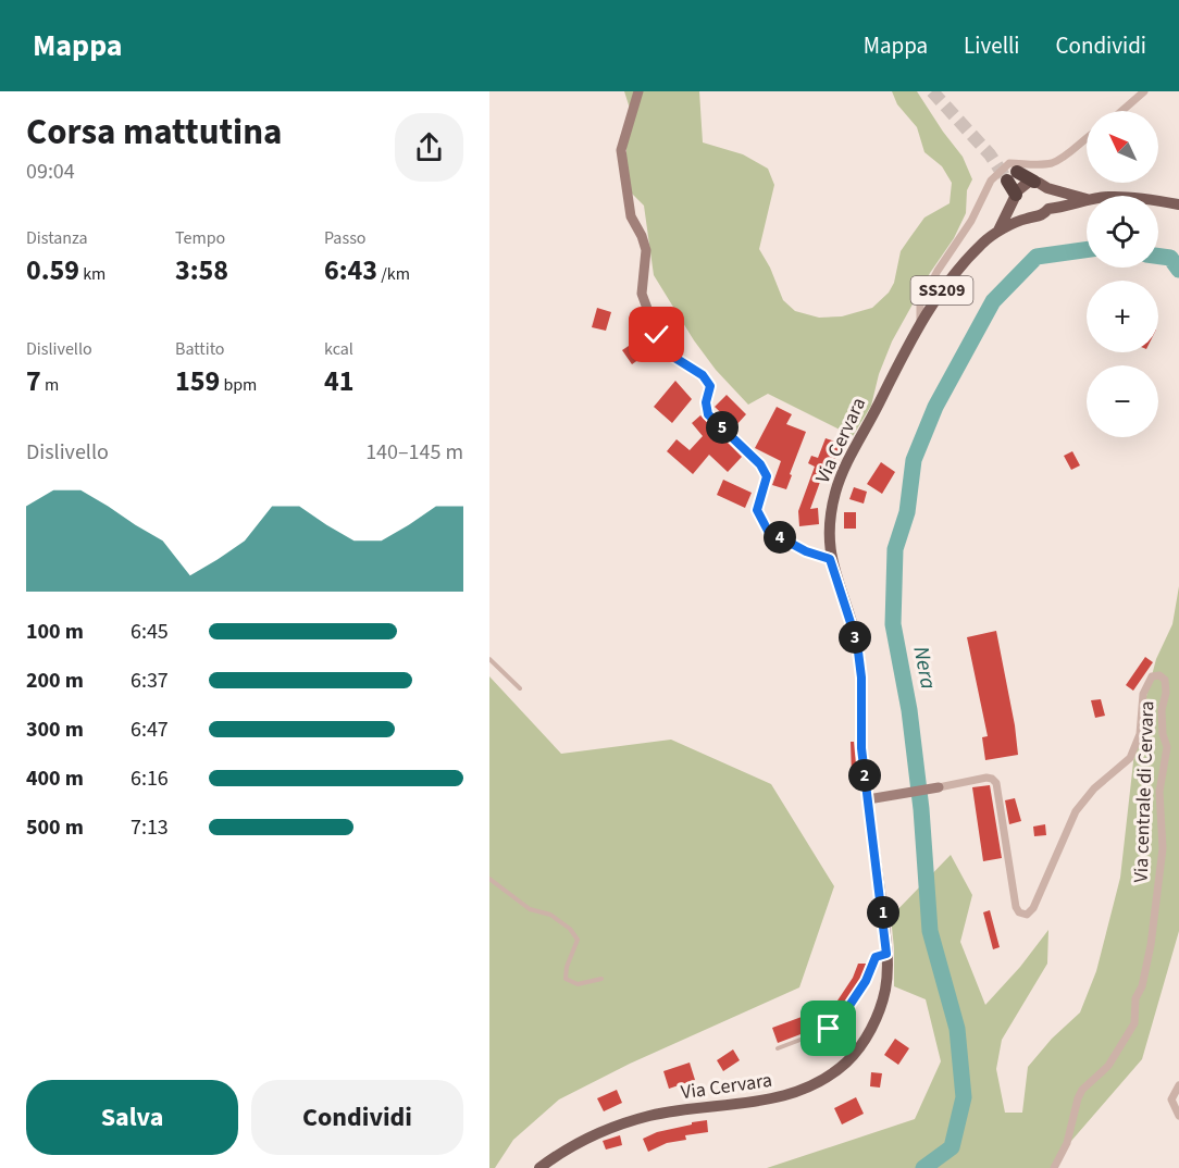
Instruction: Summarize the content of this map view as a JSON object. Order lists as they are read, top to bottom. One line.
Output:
{"streets":{"main road":["SS209","Via Cervara"],"street":["Via centrale di Cervara"]},"crossings":[["SS209","Via Cervara"],["Via Cervara","Via centrale di Cervara"]],"water":["Nera"],"north":"top left","page":{"header":"Mappa","nav":["Mappa","Livelli","Condividi"],"heading":["Corsa mattutina","09:04"],"map_buttons":["+","−"],"stats":[["Distanza","0.59 km"],["Tempo","3:58"],["Passo","6:43 /km"],["Dislivello","7 m"],["Battito","159 bpm"],["kcal","41"]],"pins":["5","4","3","2","1"],"chart":["Dislivello","140–145 m"],"list":[{"name":"100 m","note":"6:45"},{"name":"200 m","note":"6:37"},{"name":"300 m","note":"6:47"},{"name":"400 m","note":"6:16"},{"name":"500 m","note":"7:13"}],"buttons":["Salva","Condividi"]}}
